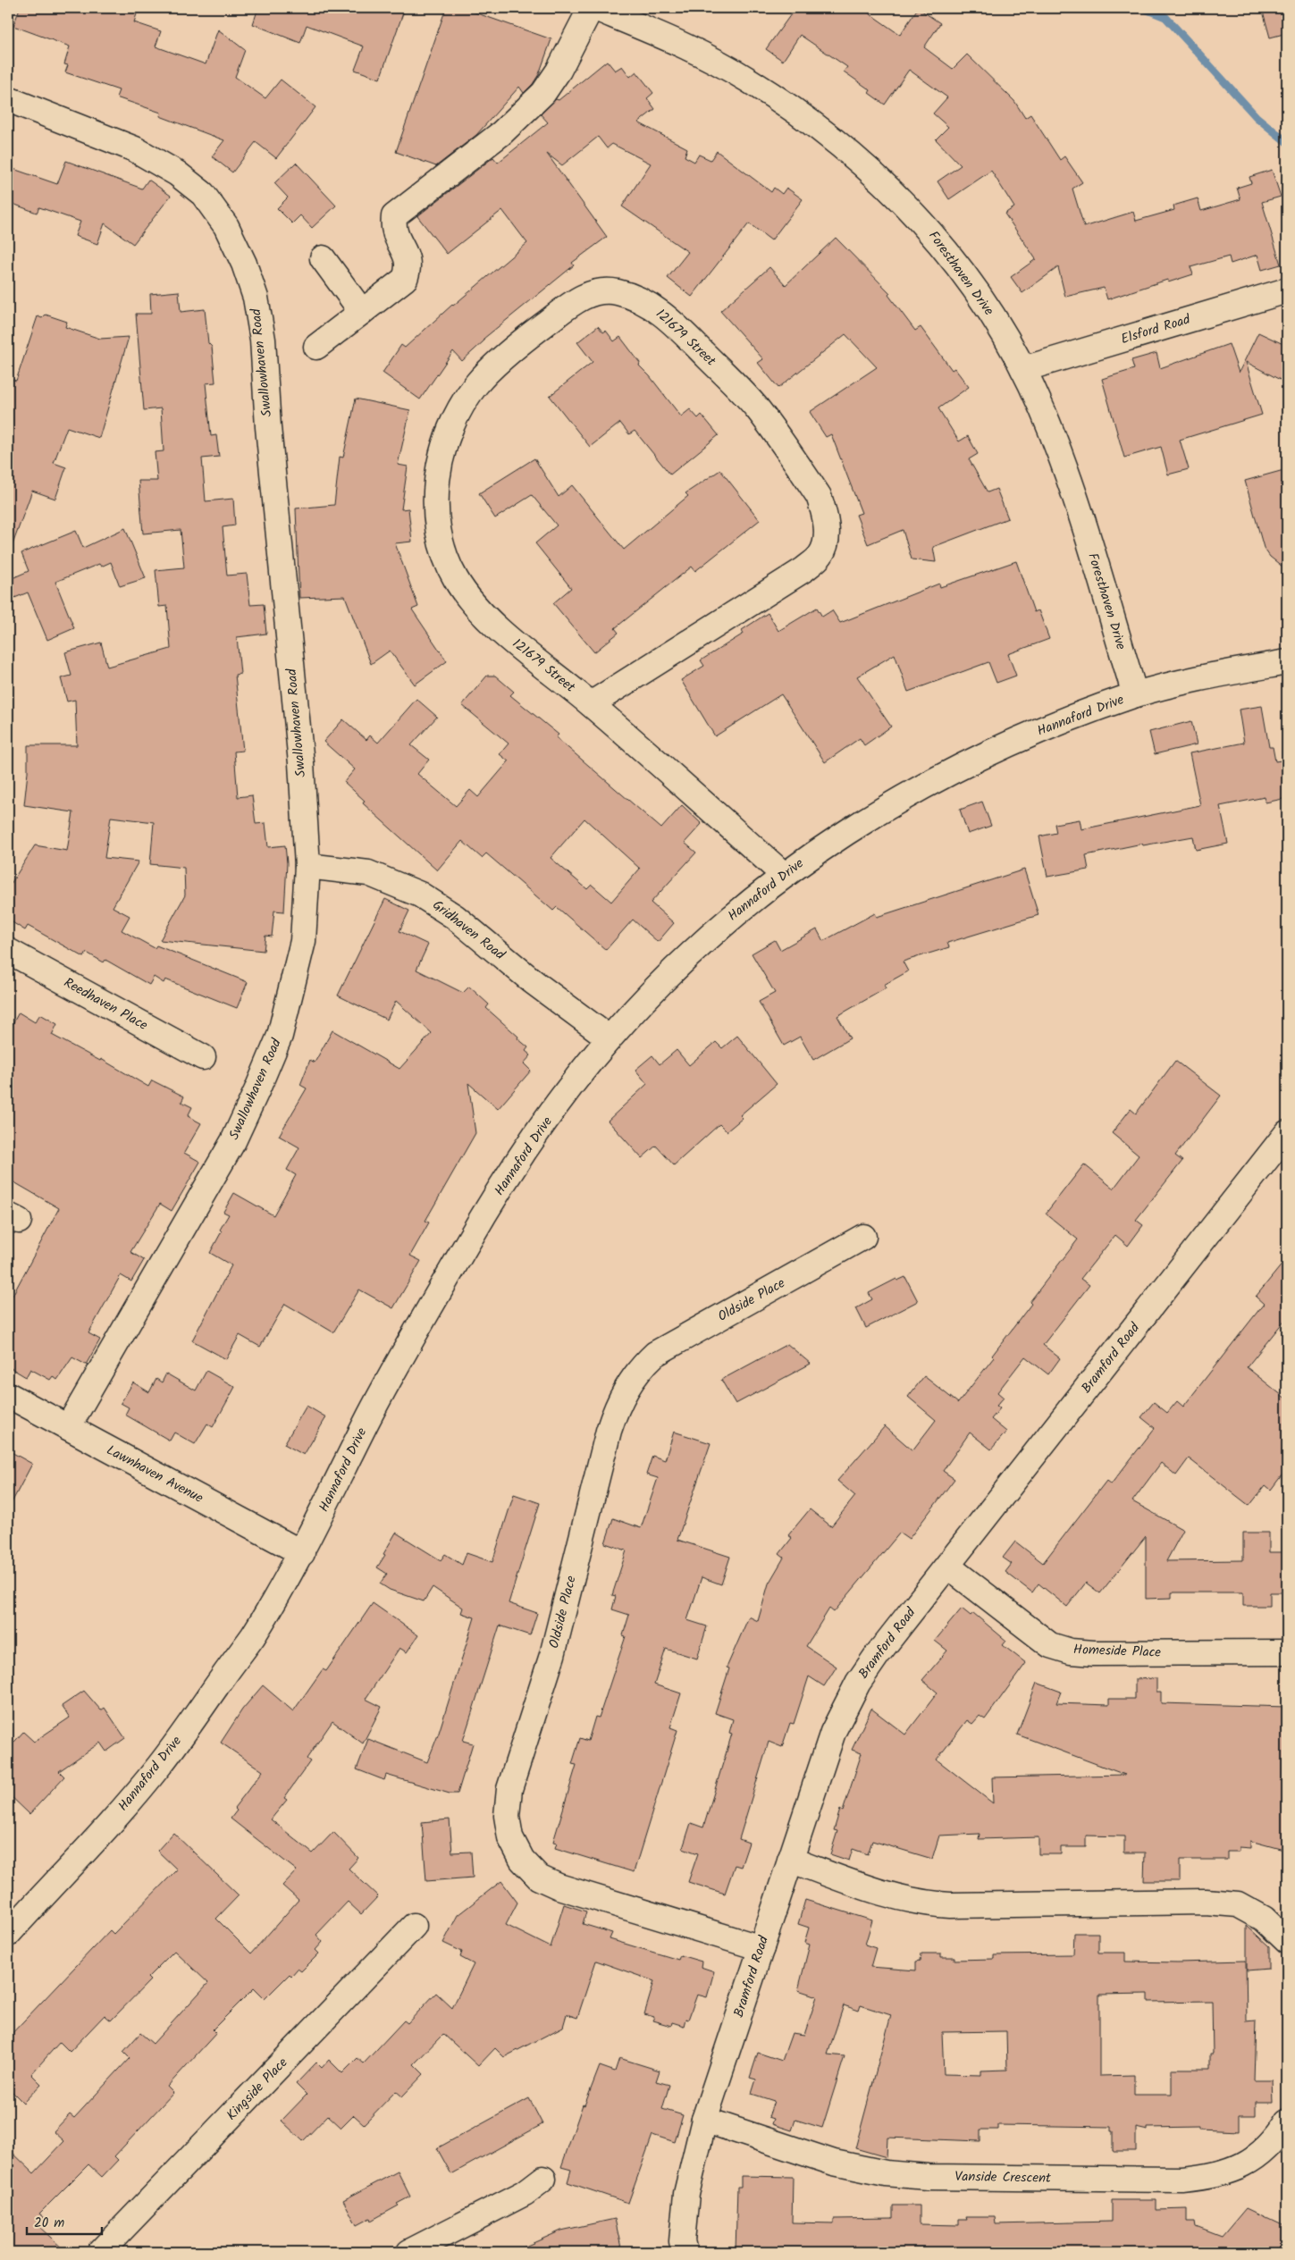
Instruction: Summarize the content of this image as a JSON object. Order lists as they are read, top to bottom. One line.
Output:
{"streets":{"street":["Foresthaven Drive","Elsford Road","121679 Street","Swallowhaven Road","Hannaford Drive","Gridhaven Road","Reedhaven Place","Oldside Place","Bramford Road","Lawnhaven Avenue","Homeside Place","Kingside Place","Vanside Crescent"]},"crossings":[["Foresthaven Drive","Elsford Road"],["Foresthaven Drive","Hannaford Drive"],["121679 Street","Hannaford Drive"],["Swallowhaven Road","Gridhaven Road"],["Swallowhaven Road","Lawnhaven Avenue"],["Hannaford Drive","Gridhaven Road"],["Hannaford Drive","Lawnhaven Avenue"],["Oldside Place","Bramford Road"],["Bramford Road","Homeside Place"],["Bramford Road","Vanside Crescent"]],"scale_bar":"20 m"}
